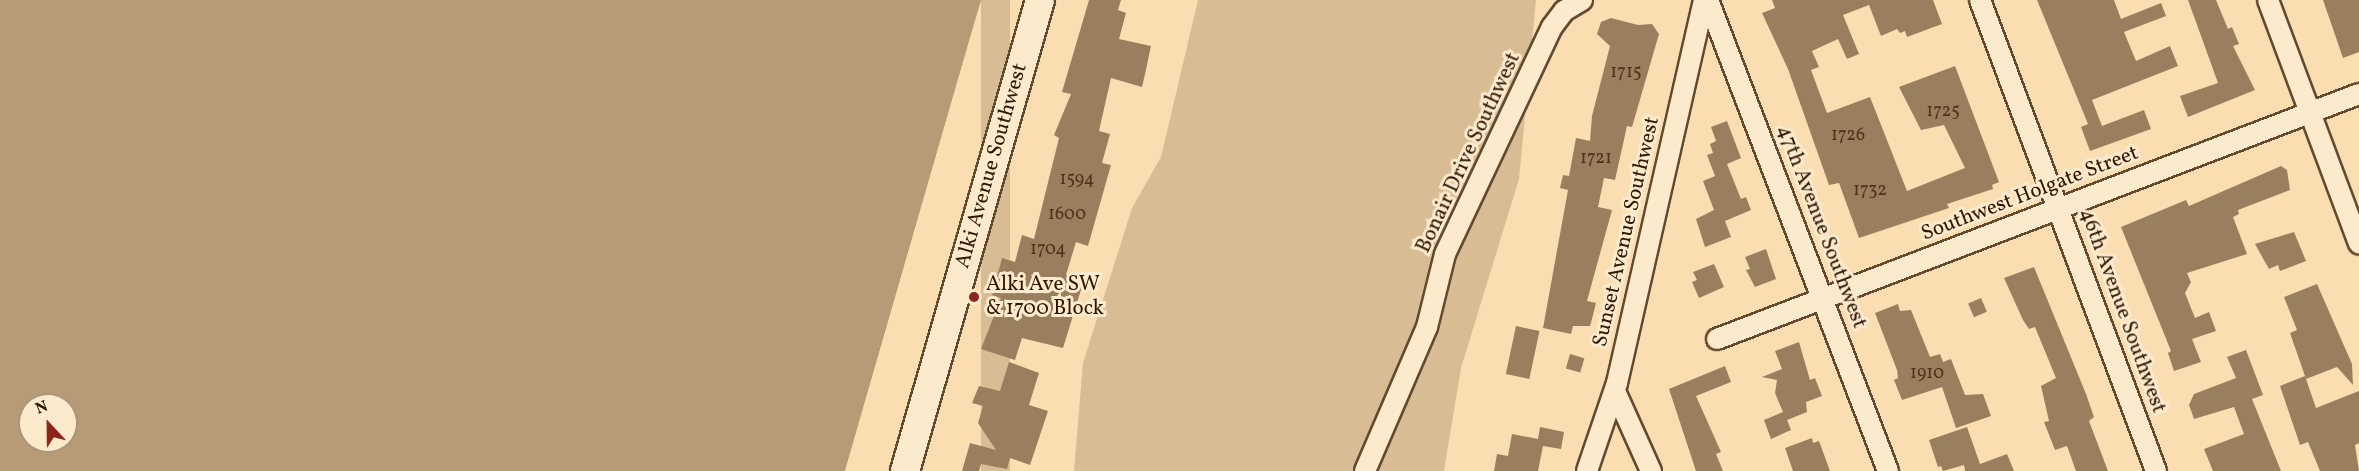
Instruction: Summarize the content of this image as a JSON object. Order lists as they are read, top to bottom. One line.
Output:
{"streets":{"main road":["Alki Avenue Southwest"],"street":["Bonair Drive Southwest","Southwest Holgate Street","47th Avenue Southwest","Sunset Avenue Southwest","46th Avenue Southwest"]},"crossings":[["Southwest Holgate Street","47th Avenue Southwest"],["Southwest Holgate Street","46th Avenue Southwest"],["47th Avenue Southwest","Sunset Avenue Southwest"]],"places":["Alki Ave SW & 1700 Block"],"house_numbers":["1715","1725","1726","1721","1594","1732","1600","1704","1910"],"north":"top"}
